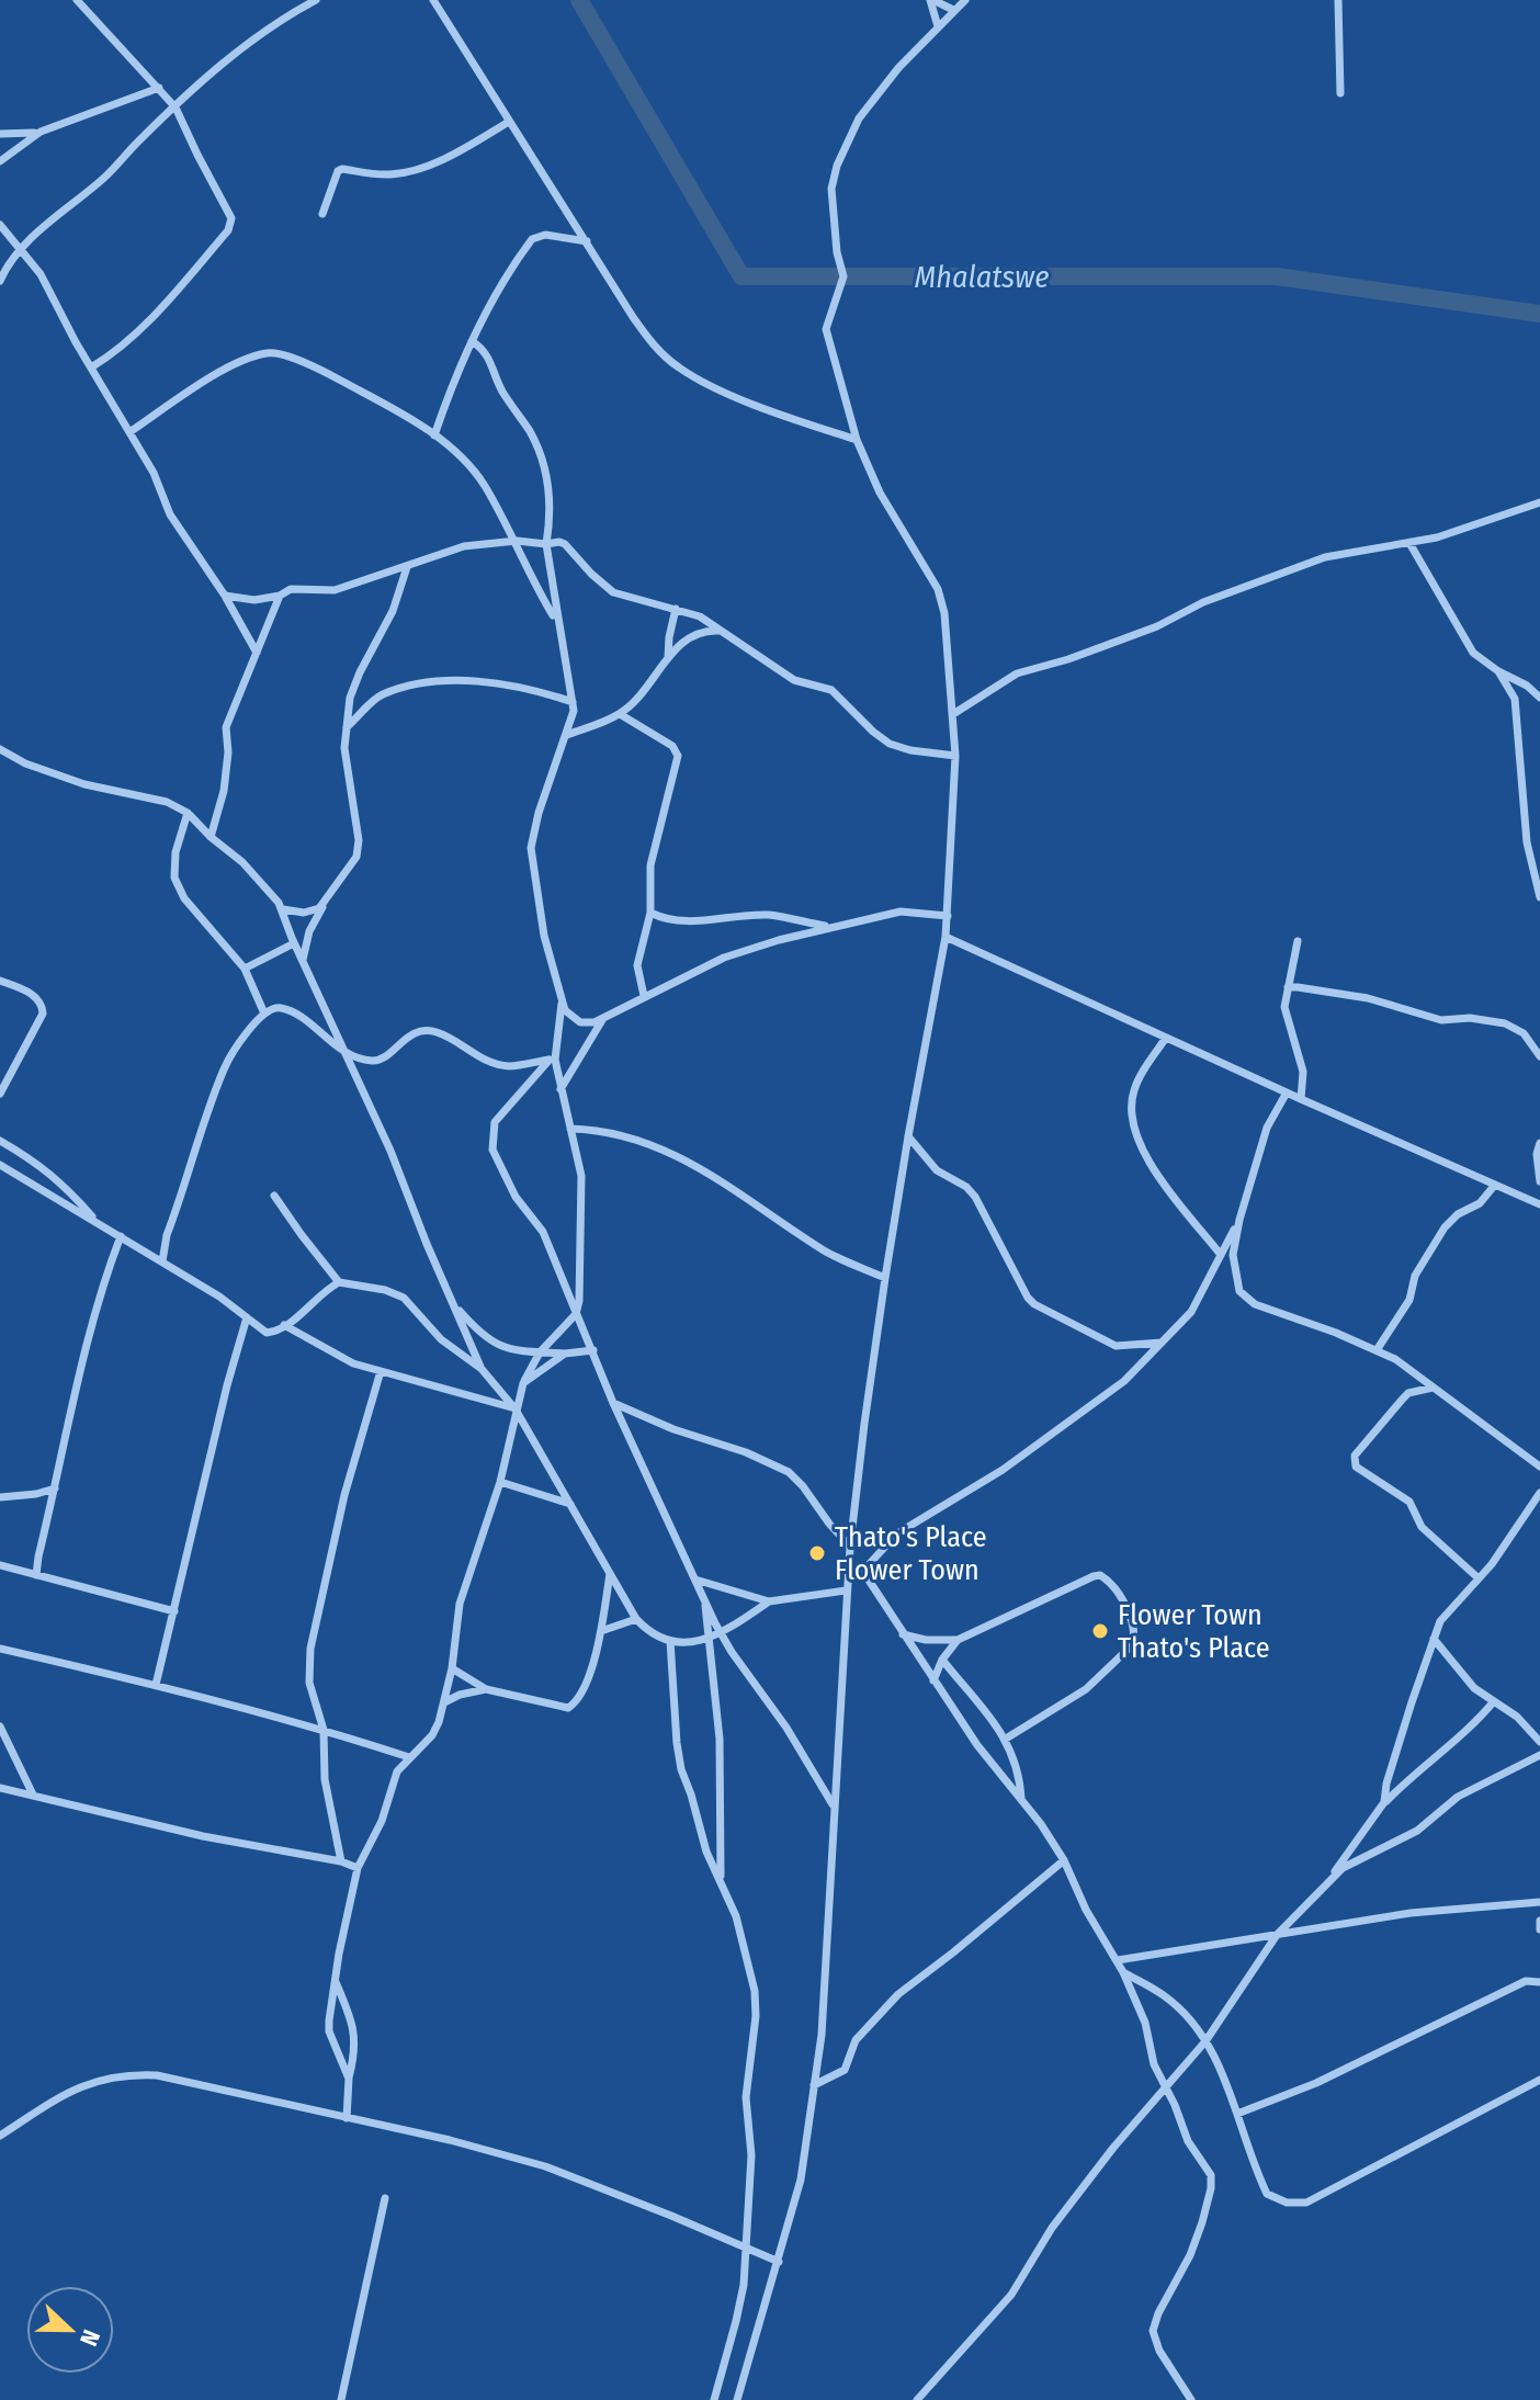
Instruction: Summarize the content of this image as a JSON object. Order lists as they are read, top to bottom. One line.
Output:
{"water":["Mhalatswe"],"places":["Thato's Place Flower Town","Flower Town Thato's Place"],"north":"right"}
